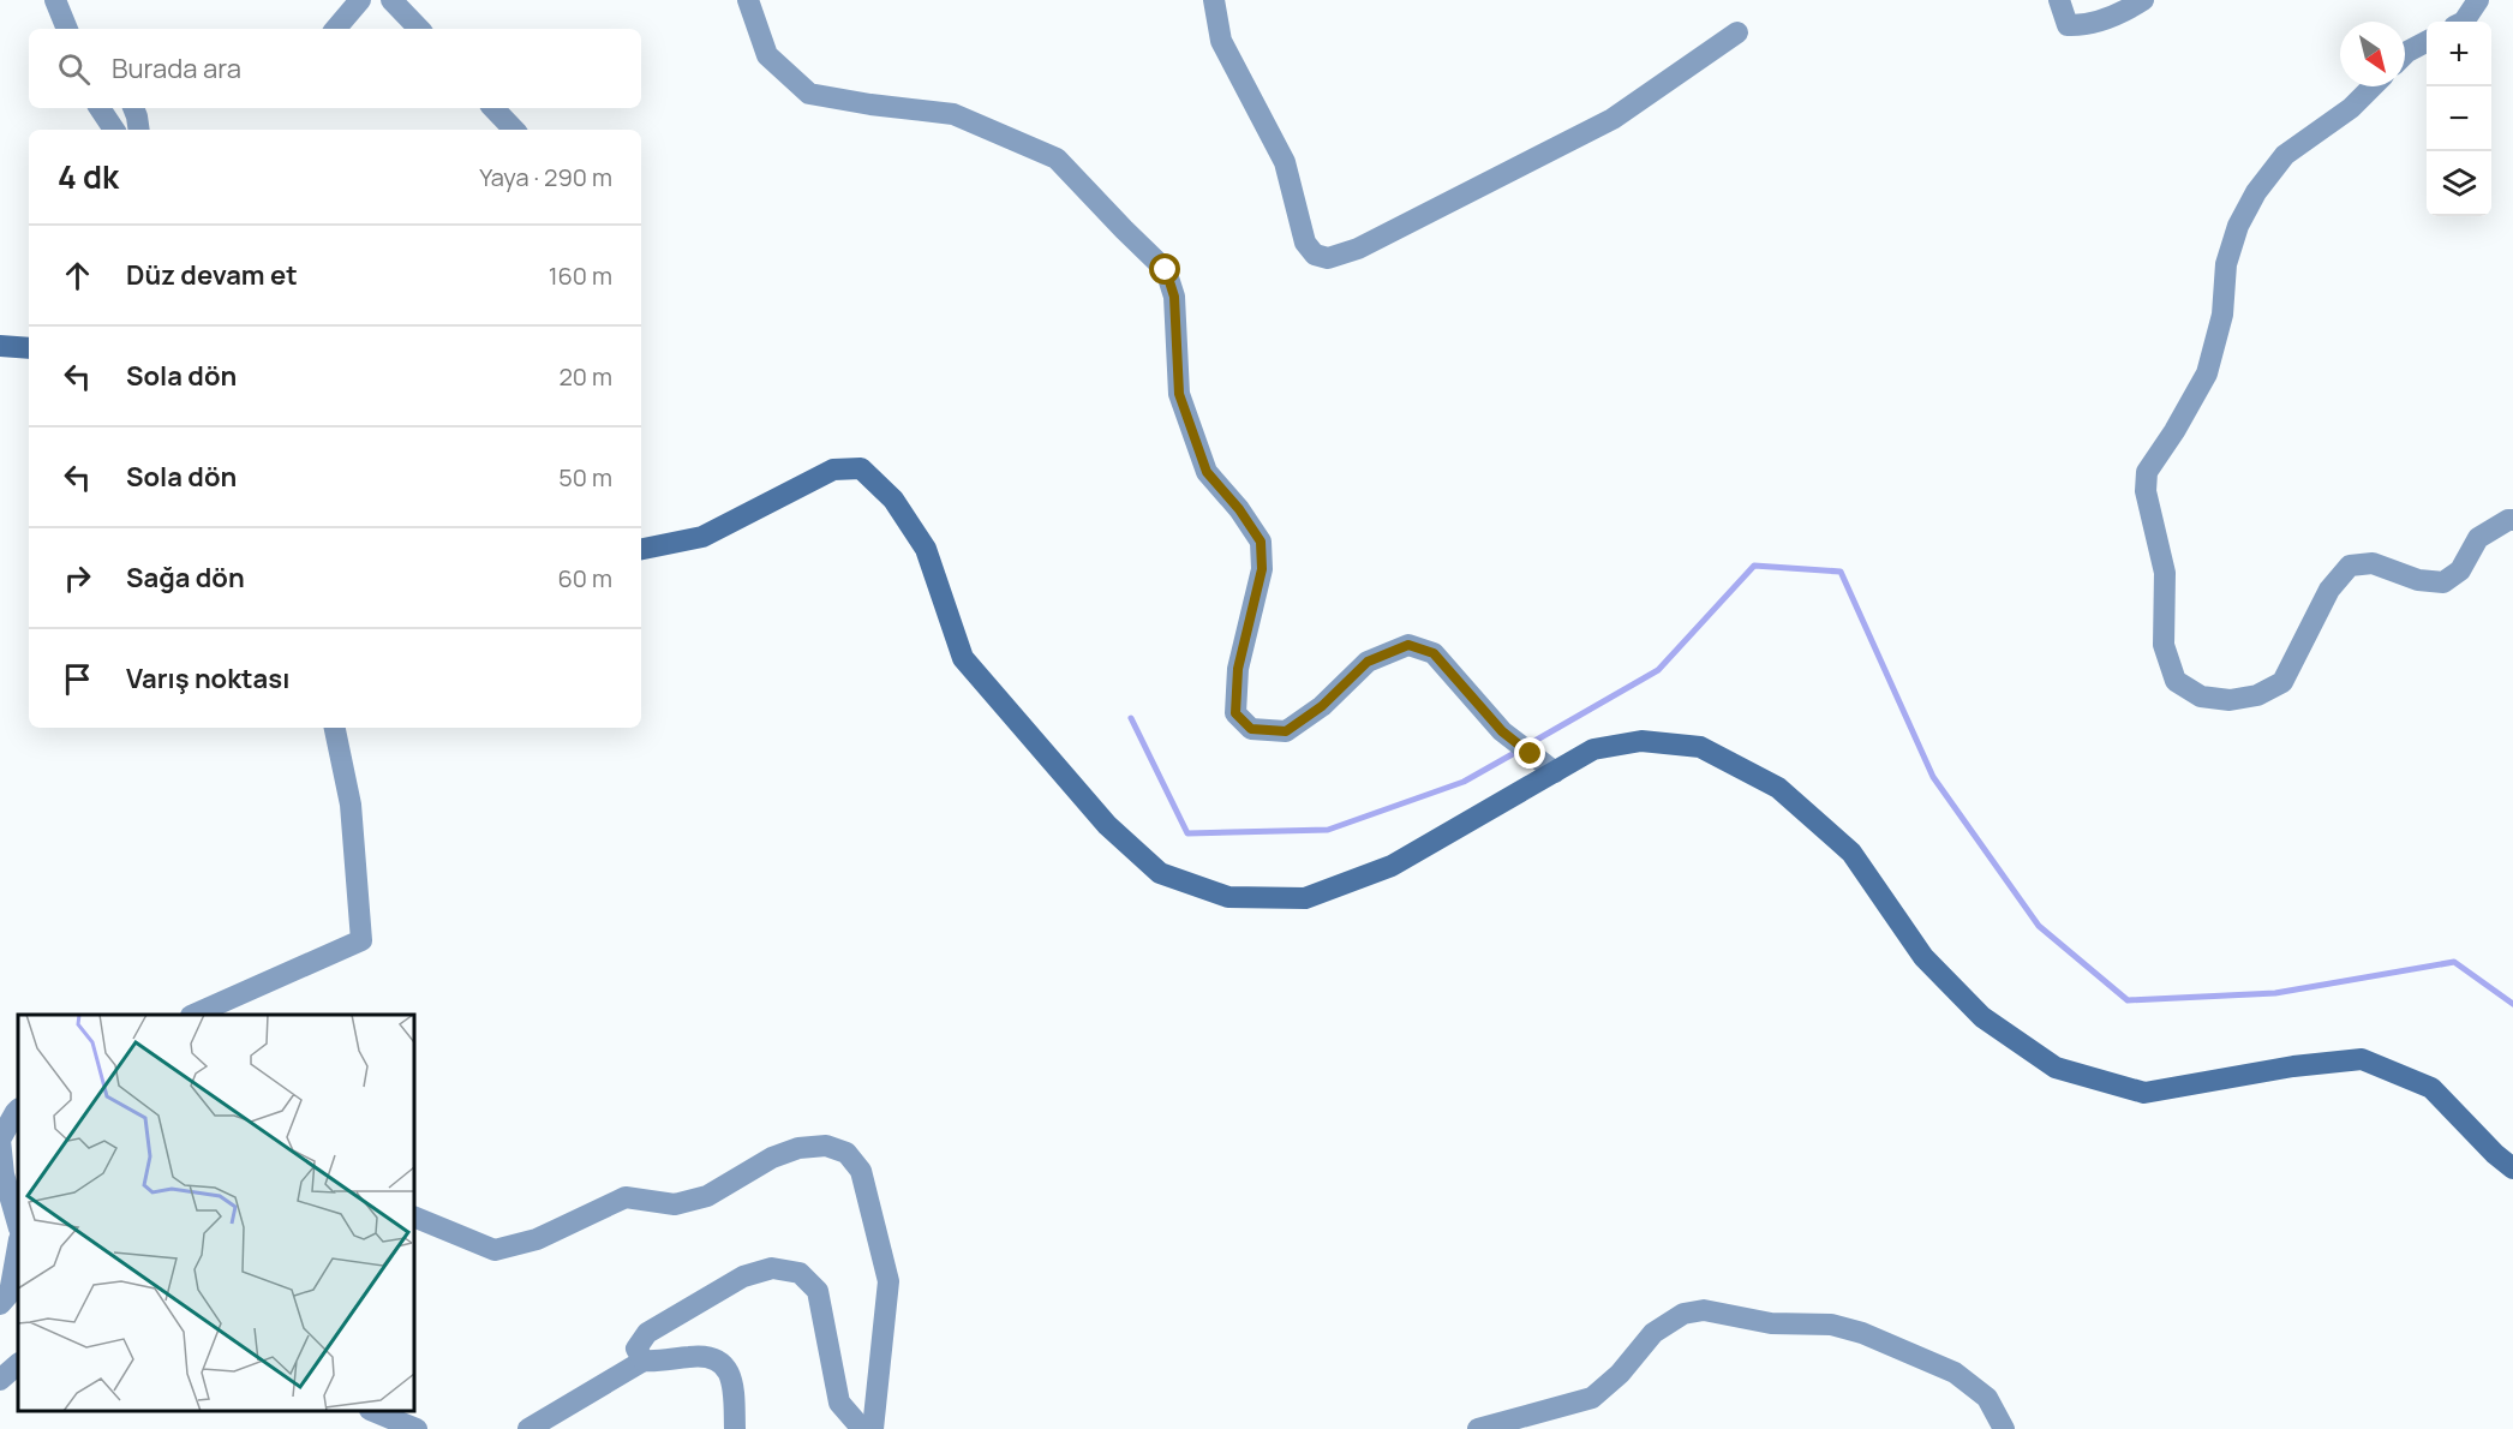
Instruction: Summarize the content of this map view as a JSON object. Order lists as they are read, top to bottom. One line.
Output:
{"north":"bottom right","page":{"map_buttons":["+","−"],"search":"Burada ara","heading":["4 dk","Yaya · 290 m"],"list":[["Düz devam et","160 m"],["Sola dön","20 m"],["Sola dön","50 m"],["Sağa dön","60 m"],"Varış noktası"]}}
